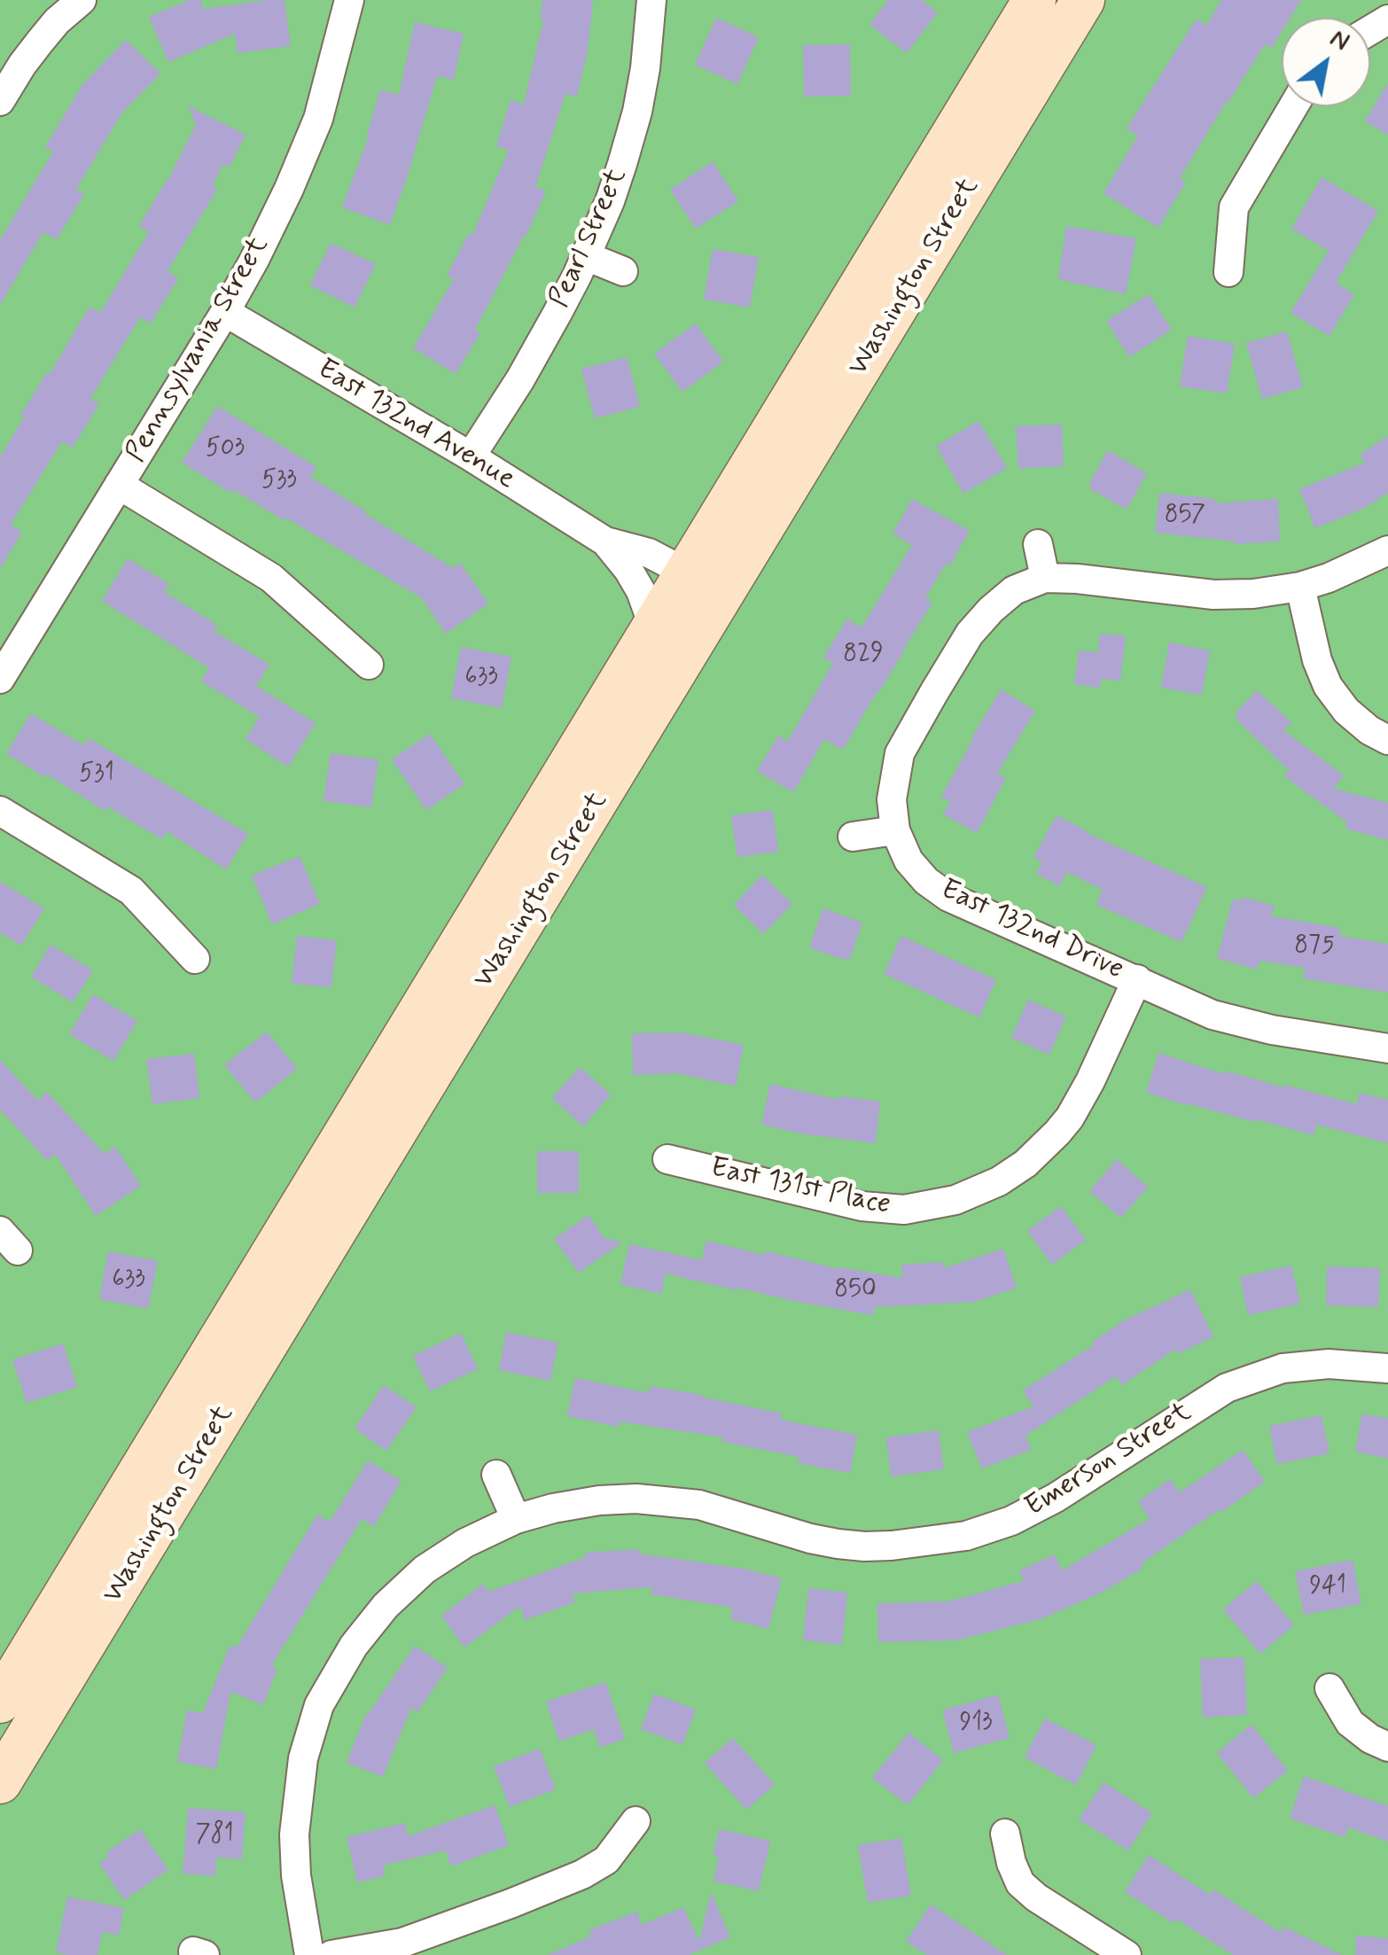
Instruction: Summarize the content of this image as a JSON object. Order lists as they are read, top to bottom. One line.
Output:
{"streets":{"main road":["Washington Street"],"street":["Pearl Street","Pennsylvania Street","East 132nd Avenue","East 132nd Drive","East 131st Place","Emerson Street"]},"crossings":[["Pearl Street","East 132nd Avenue"],["Washington Street","East 132nd Avenue"],["Pennsylvania Street","East 132nd Avenue"],["East 132nd Drive","East 131st Place"]],"house_numbers":["503","533","857","829","633","531","875","633","850","941","913","781"],"north":"top right"}
